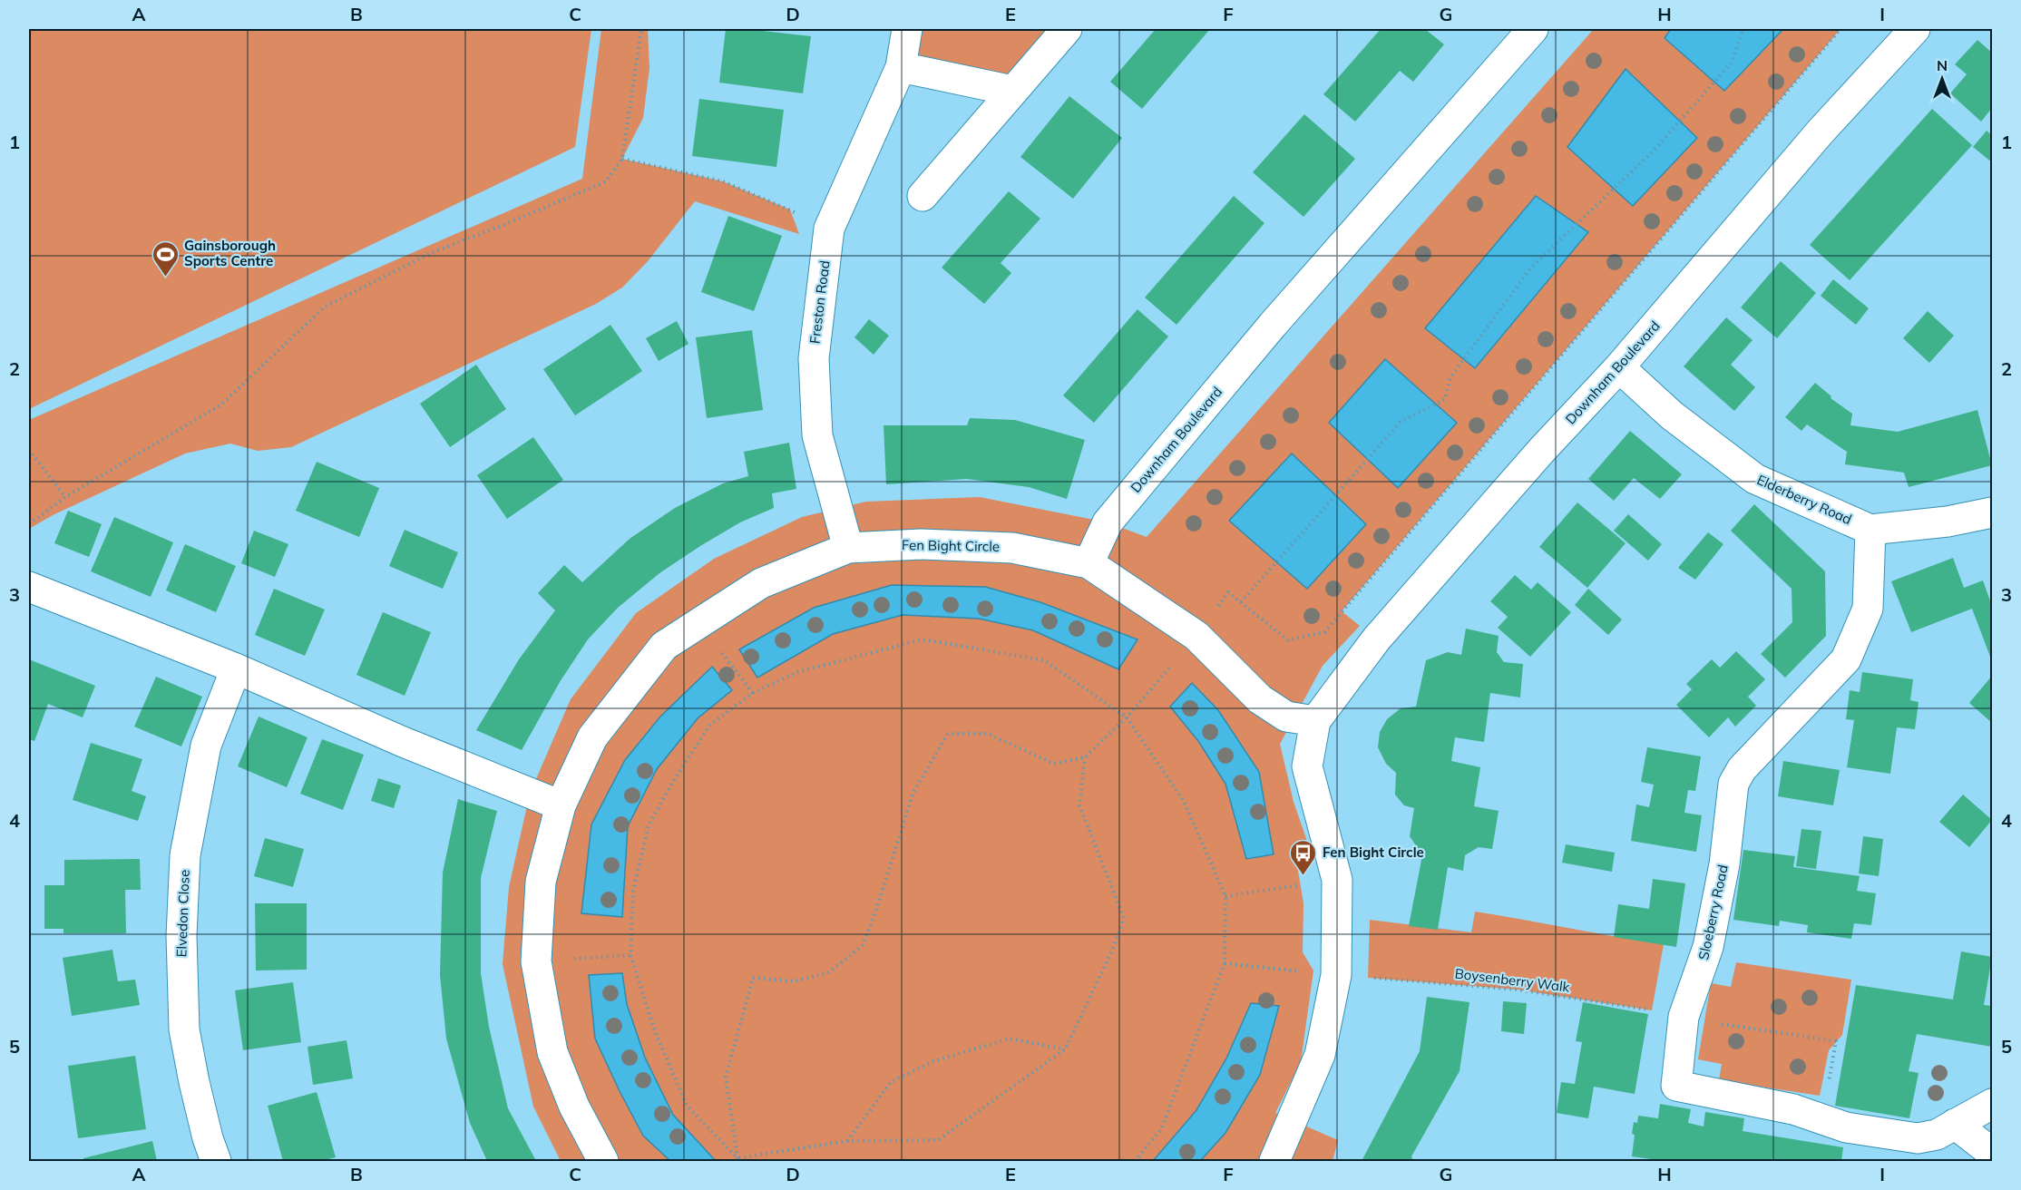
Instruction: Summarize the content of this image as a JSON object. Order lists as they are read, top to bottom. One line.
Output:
{"streets":{"street":["Freston Road","Downham Boulevard","Elderberry Road","Fen Bight Circle","Sloeberry Road","Elvedon Close"],"path":["Boysenberry Walk"]},"crossings":[["Freston Road","Fen Bight Circle"],["Downham Boulevard","Elderberry Road"],["Downham Boulevard","Fen Bight Circle"],["Elderberry Road","Sloeberry Road"],["Sloeberry Road","Boysenberry Walk"]],"places":{"sports":["Gainsborough Sports Centre"],"bus stop":["Fen Bight Circle"]},"north":"top","grid":{"columns":["A","B","C","D","E","F","G","H","I"],"rows":["1","2","3","4","5"]}}
